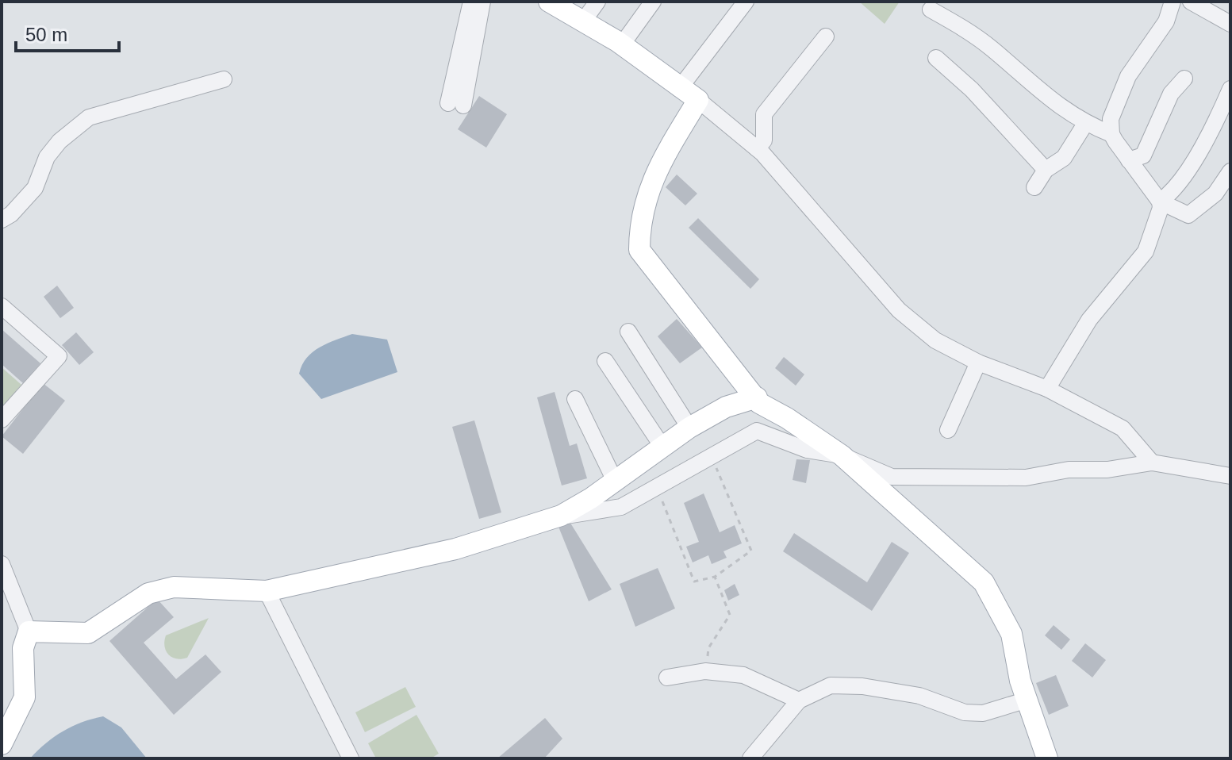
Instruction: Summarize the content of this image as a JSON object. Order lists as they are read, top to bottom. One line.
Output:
{"scale_bar":"50 m"}
